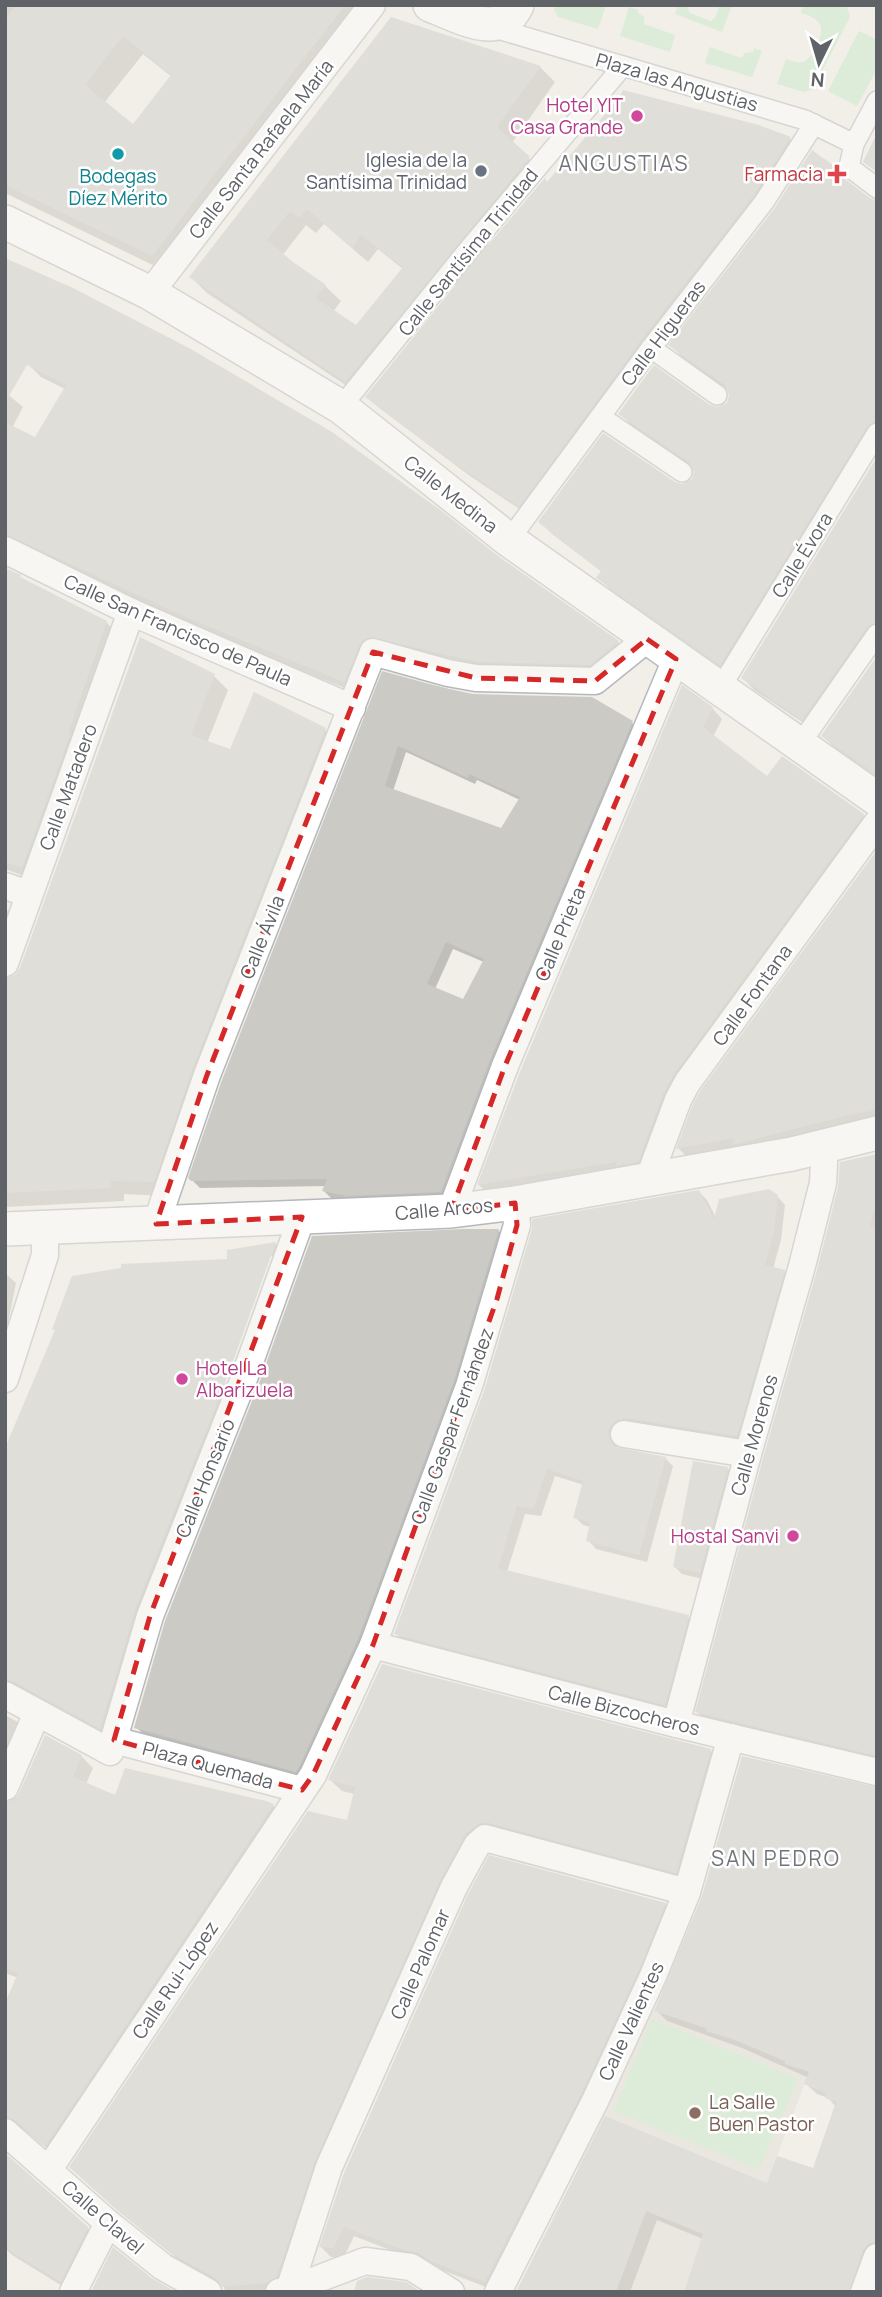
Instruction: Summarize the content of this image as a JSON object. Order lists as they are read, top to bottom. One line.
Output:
{"streets":{"street":["Plaza las Angustias","Calle Santa Rafaela María","Calle Santísima Trinidad","Calle Higueras","Calle Medina","Calle Évora","Calle San Francisco de Paula","Calle Matadero","Calle Prieta","Calle Ávila","Calle Fontana","Calle Arcos","Calle Gaspar Fernández","Calle Morenos","Calle Honsario","Calle Bizcocheros","Plaza Quemada","Calle Palomar","Calle Rui-López","Calle Valientes","Calle Clavel"]},"crossings":[["Plaza las Angustias","Calle Santísima Trinidad"],["Plaza las Angustias","Calle Higueras"],["Calle Santa Rafaela María","Calle Medina"],["Calle Santísima Trinidad","Calle Medina"],["Calle Higueras","Calle Medina"],["Calle Medina","Calle Prieta"],["Calle Medina","Calle Ávila"],["Calle San Francisco de Paula","Calle Matadero"],["Calle San Francisco de Paula","Calle Ávila"],["Calle Prieta","Calle Arcos"],["Calle Ávila","Calle Arcos"],["Calle Fontana","Calle Arcos"],["Calle Arcos","Calle Gaspar Fernández"],["Calle Arcos","Calle Morenos"],["Calle Arcos","Calle Honsario"],["Calle Gaspar Fernández","Calle Bizcocheros"],["Calle Gaspar Fernández","Plaza Quemada"],["Calle Gaspar Fernández","Calle Rui-López"],["Calle Morenos","Calle Bizcocheros"],["Calle Honsario","Plaza Quemada"],["Calle Bizcocheros","Calle Valientes"],["Plaza Quemada","Calle Rui-López"],["Calle Palomar","Calle Valientes"],["Calle Rui-López","Calle Clavel"]],"districts":["ANGUSTIAS","SAN PEDRO"],"places":{"other":["Hotel YIT Casa Grande","Bodegas Díez Mérito","Iglesia de la Santísima Trinidad","Hotel La Albarizuela","Hostal Sanvi","La Salle Buen Pastor"],"health":["Farmacia"]},"north":"bottom"}
